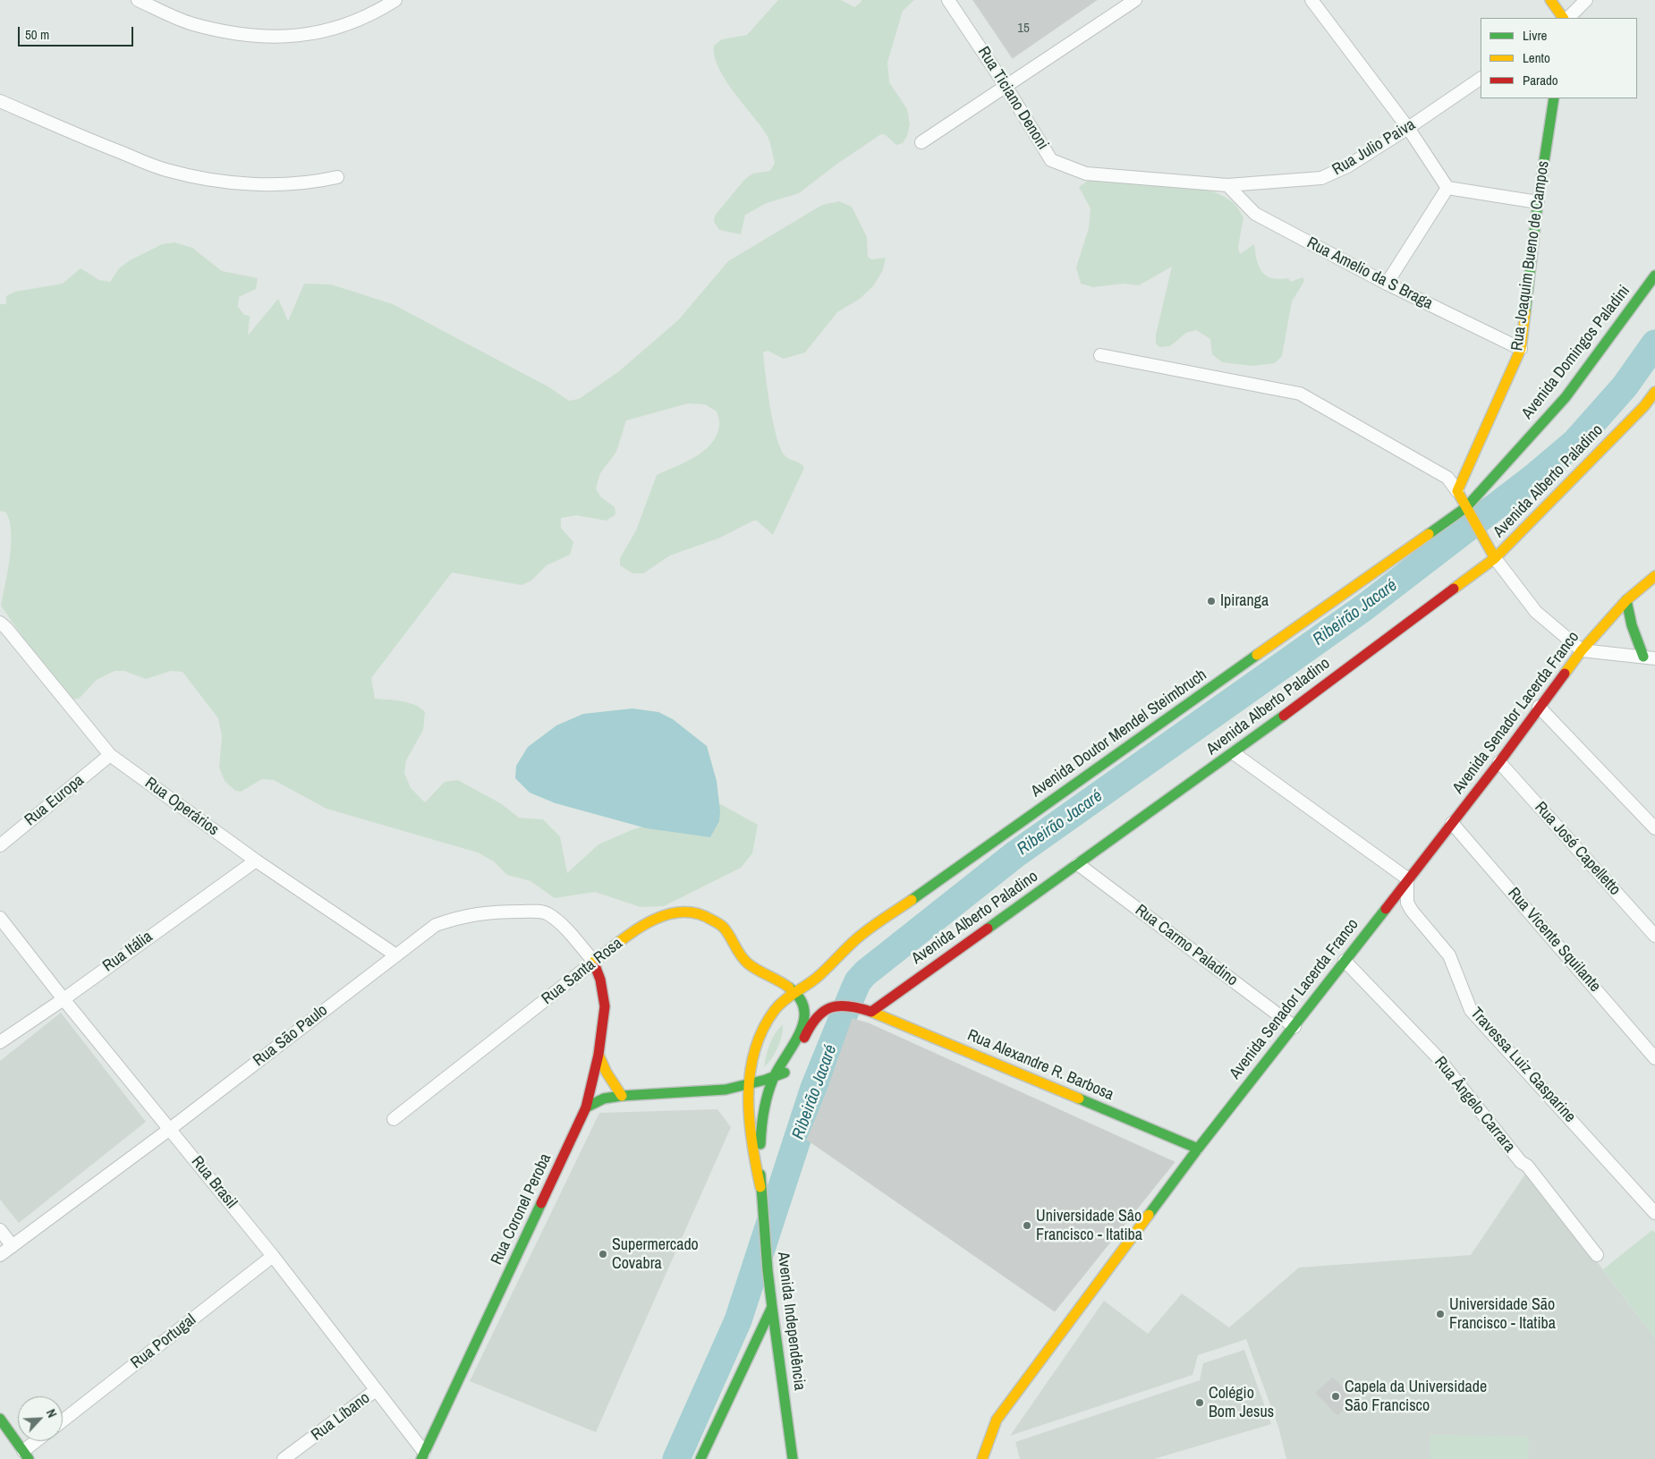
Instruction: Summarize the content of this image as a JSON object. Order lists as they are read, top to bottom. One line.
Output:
{"streets":{"main road":["Rua Joaquim Bueno de Campos","Avenida Domingos Paladini","Avenida Alberto Paladino","Avenida Senador Lacerda Franco","Avenida Doutor Mendel Steimbruch","Rua Santa Rosa","Rua Alexandre R. Barbosa","Rua Coronel Peroba","Avenida Independência"],"street":["Rua Ticiano Denoni","Rua Julio Paiva","Rua Amelio da S Braga","Rua Europa","Rua Operários","Rua José Capelletto","Rua Vicente Squilante","Rua Carmo Paladino","Rua Itália","Rua São Paulo","Travessa Luiz Gasparine","Rua Ângelo Carrara","Rua Brasil","Rua Portugal","Rua Líbano"]},"crossings":[["Rua Ticiano Denoni","Rua Julio Paiva"],["Rua Ticiano Denoni","Rua Amelio da S Braga"],["Rua Julio Paiva","Rua Amelio da S Braga"],["Rua Joaquim Bueno de Campos","Rua Amelio da S Braga"],["Avenida Domingos Paladini","Avenida Doutor Mendel Steimbruch"],["Avenida Alberto Paladino","Rua Carmo Paladino"],["Avenida Alberto Paladino","Rua Alexandre R. Barbosa"],["Avenida Senador Lacerda Franco","Rua José Capelletto"],["Avenida Senador Lacerda Franco","Rua Vicente Squilante"],["Avenida Senador Lacerda Franco","Rua Carmo Paladino"],["Avenida Senador Lacerda Franco","Rua Alexandre R. Barbosa"],["Avenida Senador Lacerda Franco","Travessa Luiz Gasparine"],["Avenida Senador Lacerda Franco","Rua Ângelo Carrara"],["Avenida Doutor Mendel Steimbruch","Rua Santa Rosa"],["Avenida Doutor Mendel Steimbruch","Avenida Independência"],["Rua Europa","Rua Operários"],["Rua Operários","Rua Itália"],["Rua Operários","Rua São Paulo"],["Rua Itália","Rua Brasil"],["Rua Santa Rosa","Rua São Paulo"],["Rua Santa Rosa","Rua Coronel Peroba"],["Rua Santa Rosa","Avenida Independência"],["Rua São Paulo","Rua Brasil"],["Rua São Paulo","Rua Coronel Peroba"],["Rua Brasil","Rua Coronel Peroba"],["Rua Brasil","Rua Portugal"],["Rua Brasil","Rua Líbano"]],"water":["Ribeirão Jacaré"],"places":["Ipiranga","Universidade Sâo Francisco - Itatiba","Supermercado Covabra","Universidade São Francisco - Itatiba","Capela da Universidade São Francisco","Colégio Bom Jesus"],"house_numbers":["15"],"legend":["Livre","Lento","Parado"],"scale_bar":"50 m","north":"top right"}
